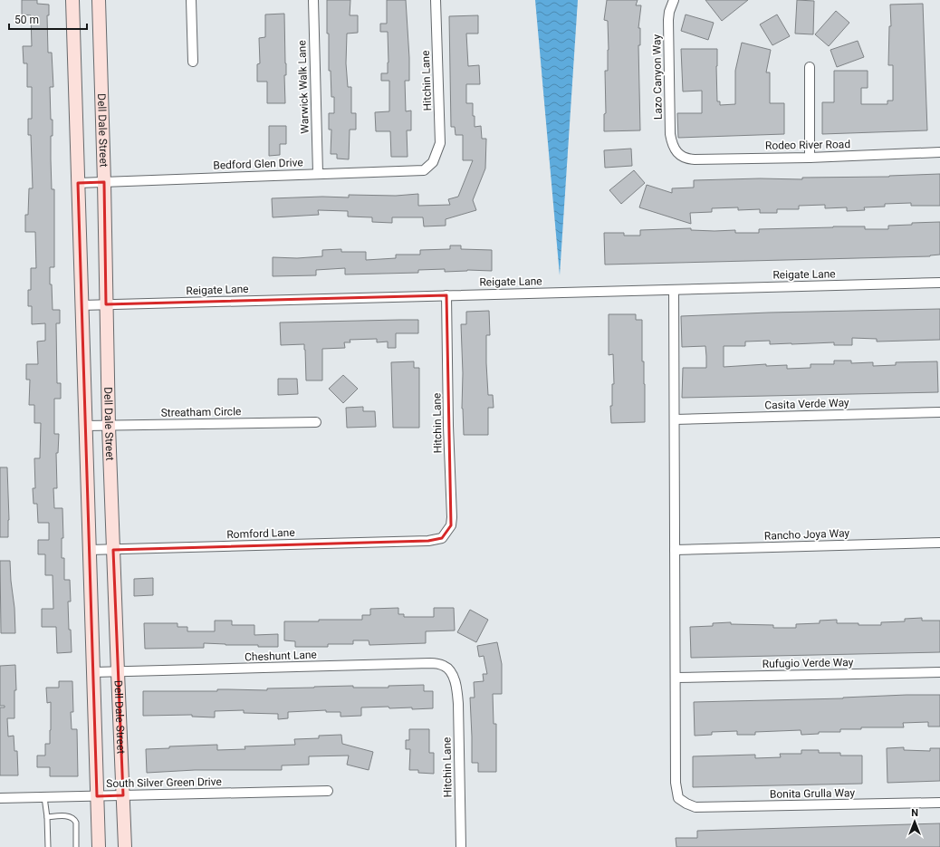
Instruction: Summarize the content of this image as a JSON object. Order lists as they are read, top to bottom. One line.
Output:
{"streets":{"main road":["Dell Dale Street"],"street":["Lazo Canyon Way","Hitchin Lane","Warwick Walk Lane","Rodeo River Road","Bedford Glen Drive","Reigate Lane","Casita Verde Way","Streatham Circle","Romford Lane","Rancho Joya Way","Cheshunt Lane","Rufugio Verde Way","South Silver Green Drive","Bonita Grulla Way"]},"crossings":[["Lazo Canyon Way","Rodeo River Road"],["Hitchin Lane","Bedford Glen Drive"],["Hitchin Lane","Reigate Lane"],["Hitchin Lane","Romford Lane"],["Hitchin Lane","Cheshunt Lane"],["Warwick Walk Lane","Bedford Glen Drive"],["Dell Dale Street","Bedford Glen Drive"],["Dell Dale Street","Reigate Lane"],["Dell Dale Street","Streatham Circle"],["Dell Dale Street","Romford Lane"],["Dell Dale Street","Cheshunt Lane"],["Dell Dale Street","South Silver Green Drive"],["Rufugio Verde Way","Bonita Grulla Way"]],"scale_bar":"50 m","north":"top"}
